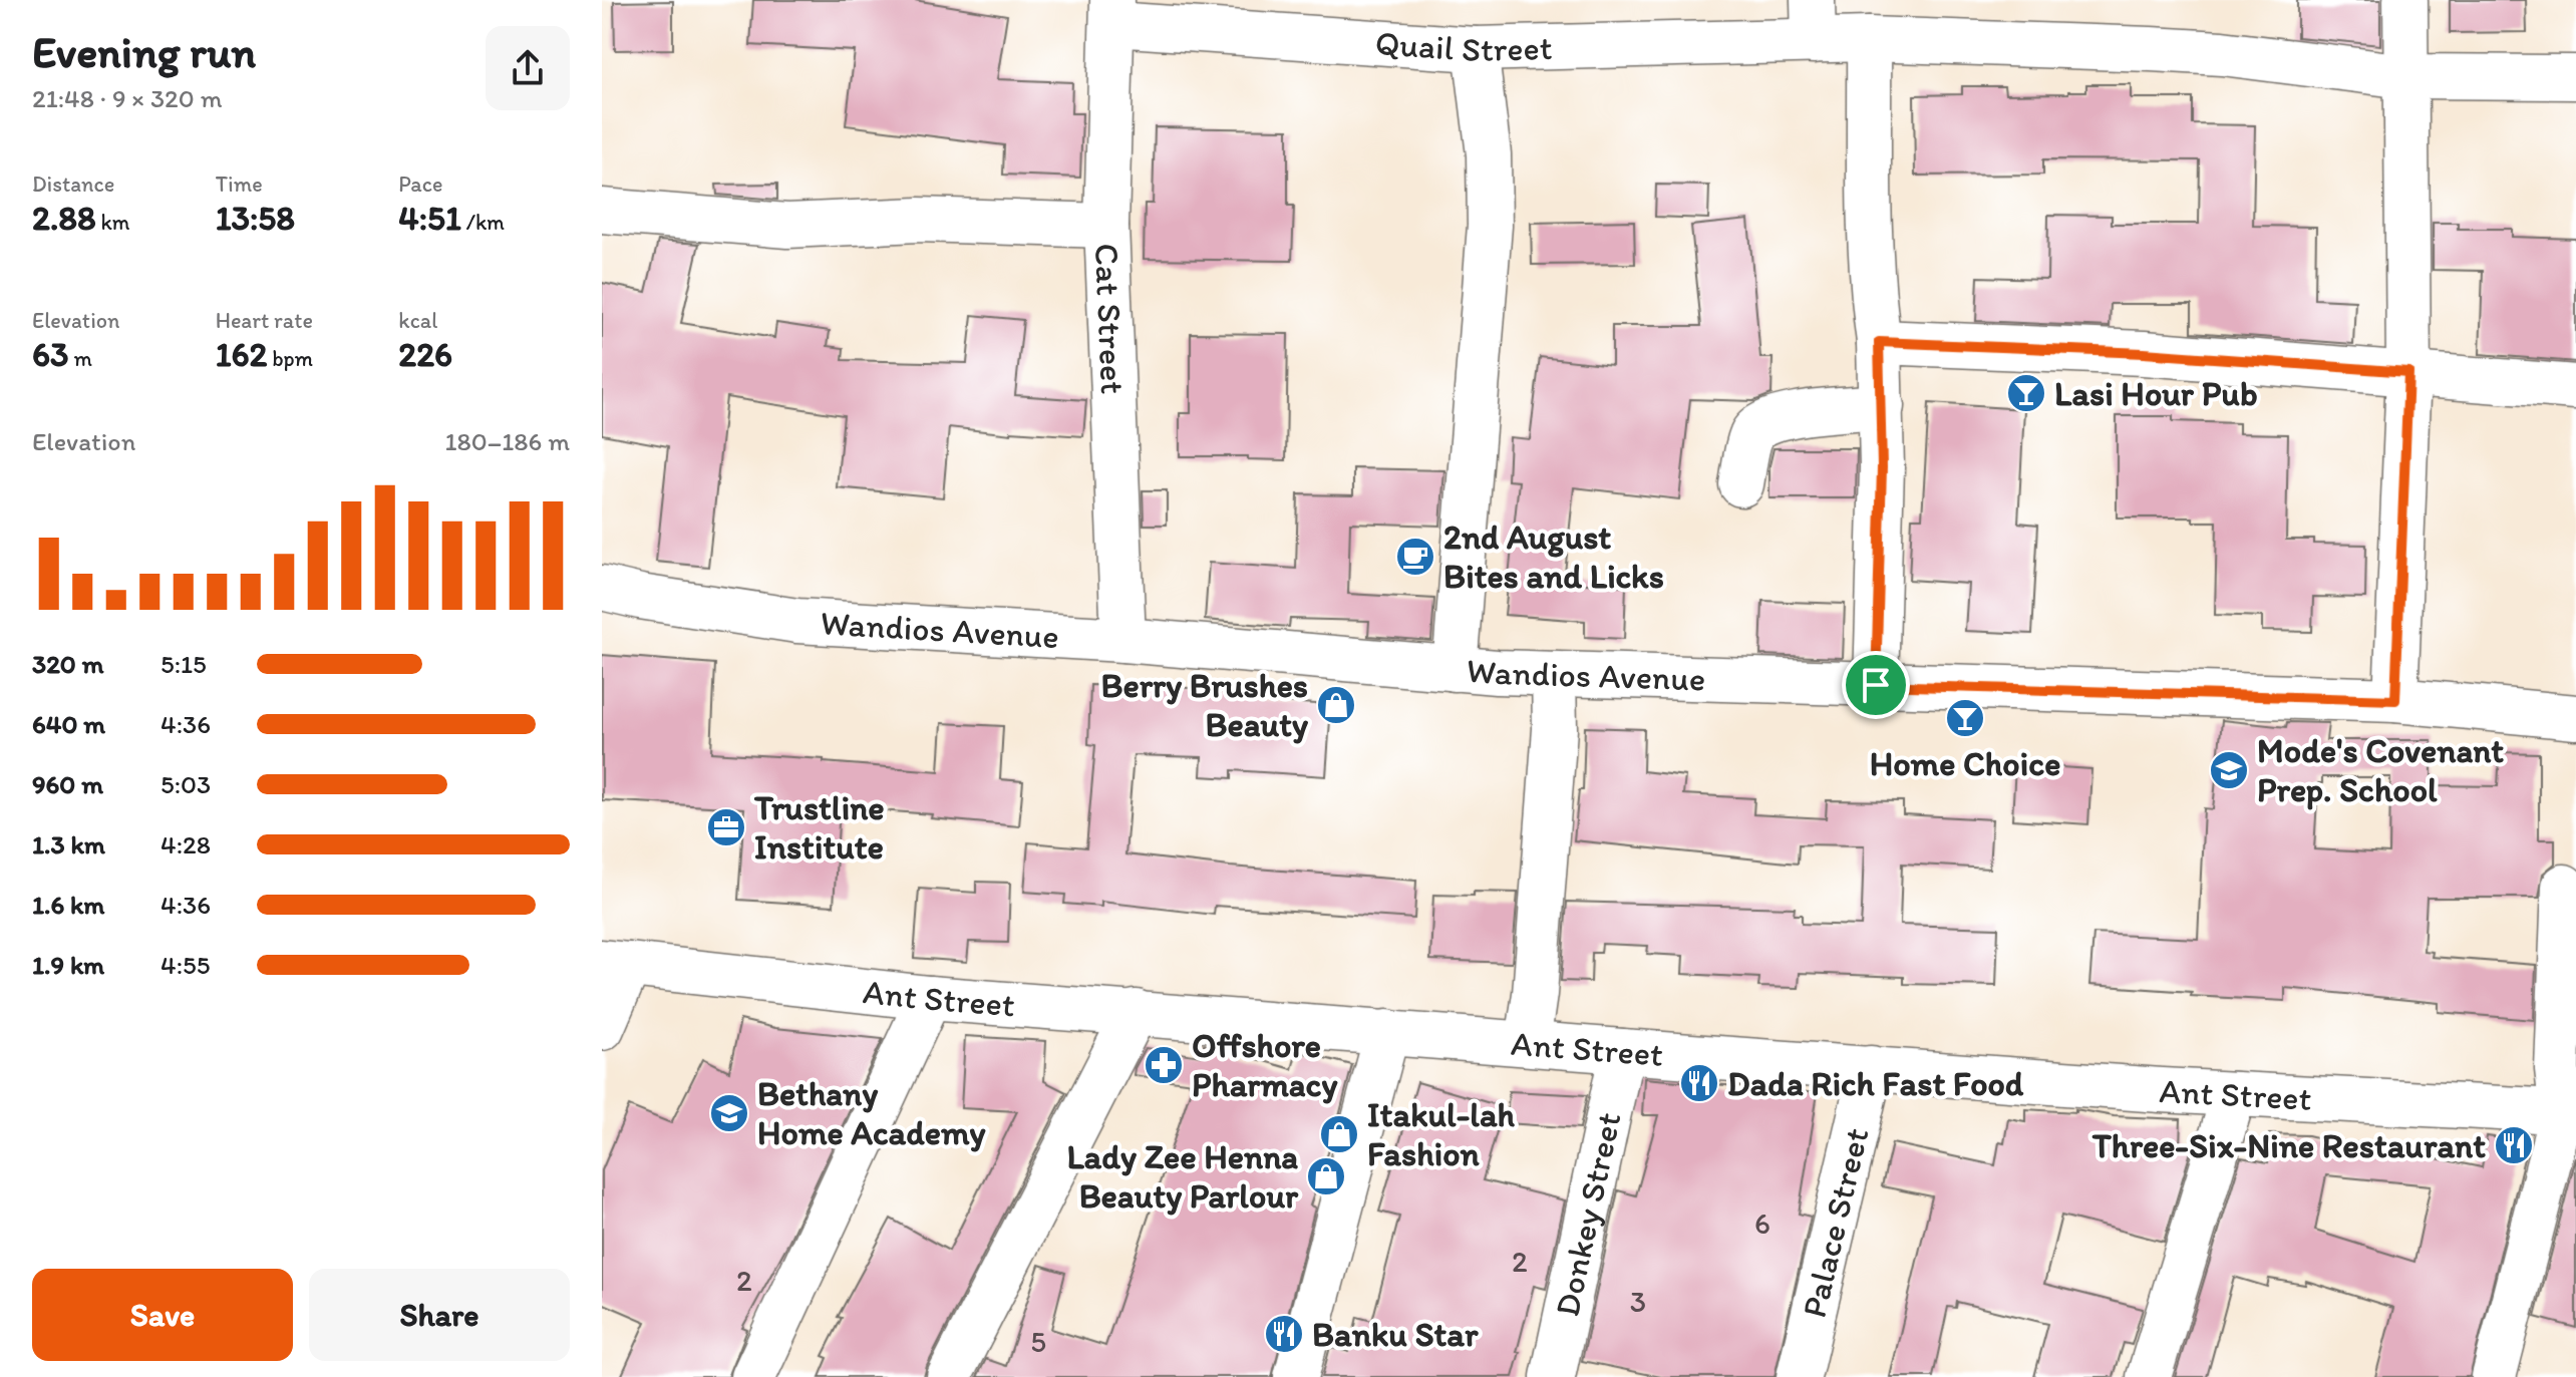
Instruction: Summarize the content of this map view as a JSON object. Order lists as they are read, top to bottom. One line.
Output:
{"streets":{"street":["Quail Street","Cat Street","Wandios Avenue","Ant Street","Donkey Street","Palace Street"]},"crossings":[["Quail Street","Cat Street"],["Cat Street","Wandios Avenue"],["Ant Street","Donkey Street"],["Ant Street","Palace Street"]],"places":{"bar":["Lasi Hour Pub","Home Choice"],"cafe":["2nd August Bites and Licks"],"shop":["Berry Brushes Beauty","Itakul-lah Fashion","Lady Zee Henna Beauty Parlour"],"school or university":["Mode's Covenant Prep. School","Bethany Home Academy"],"office":["Trustline Institute"],"pharmacy":["Offshore Pharmacy"],"restaurant":["Dada Rich Fast Food","Three-Six-Nine Restaurant","Banku Star"]},"house_numbers":["6","2","2","3","5"],"page":{"heading":["Evening run","21:48 · 9 × 320 m"],"stats":[["Distance","2.88 km"],["Time","13:58"],["Pace","4:51 /km"],["Elevation","63 m"],["Heart rate","162 bpm"],["kcal","226"]],"chart":["Elevation","180–186 m"],"list":[{"name":"320 m","note":"5:15"},{"name":"640 m","note":"4:36"},{"name":"960 m","note":"5:03"},{"name":"1.3 km","note":"4:28"},{"name":"1.6 km","note":"4:36"},{"name":"1.9 km","note":"4:55"}],"buttons":["Save","Share"]}}
